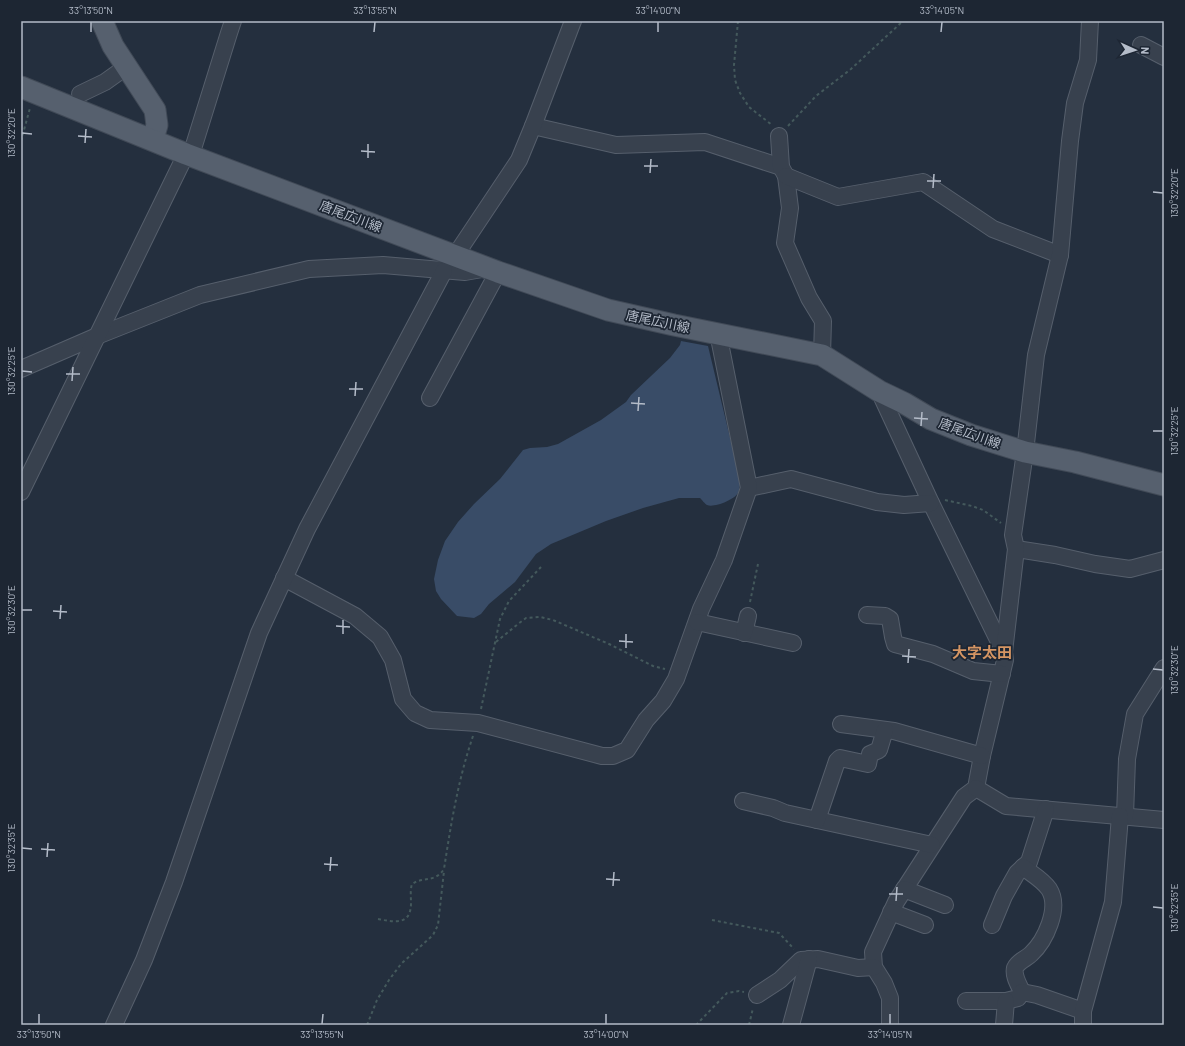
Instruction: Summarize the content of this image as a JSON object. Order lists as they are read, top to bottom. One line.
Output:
{"streets":{"main road":["唐尾広川線"]},"districts":["大字太田"],"north":"right","coordinates":["33°13'50\"N","33°13'55\"N","33°14'00\"N","33°14'05\"N","130°32'20\"E","130°32'25\"E","130°32'30\"E","130°32'35\"E"]}
